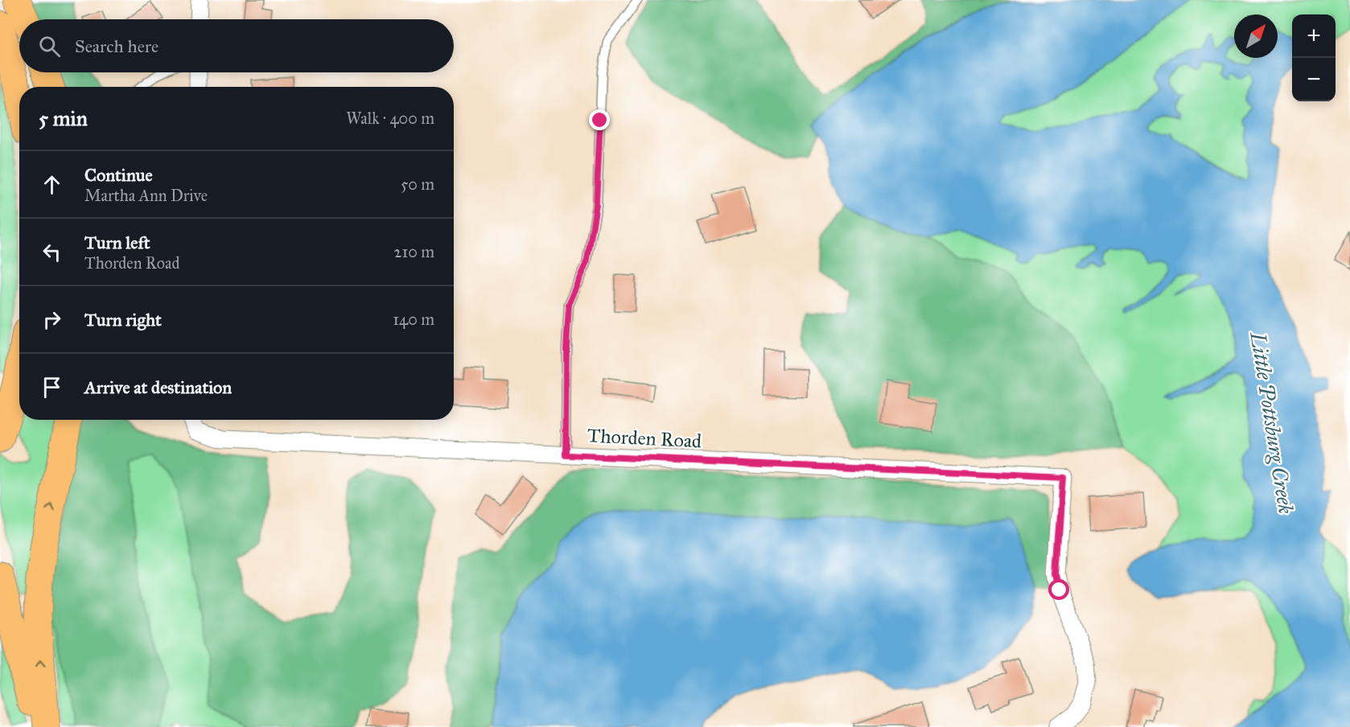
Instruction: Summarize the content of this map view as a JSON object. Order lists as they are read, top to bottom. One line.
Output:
{"streets":{"street":["Thorden Road"]},"water":["Little Pottsburg Creek"],"north":"top right","page":{"map_buttons":["+","−"],"search":"Search here","heading":["5 min","Walk · 400 m"],"list":[["Continue","Martha Ann Drive","50 m"],["Turn left","Thorden Road","210 m"],["Turn right","140 m"],"Arrive at destination"]}}
